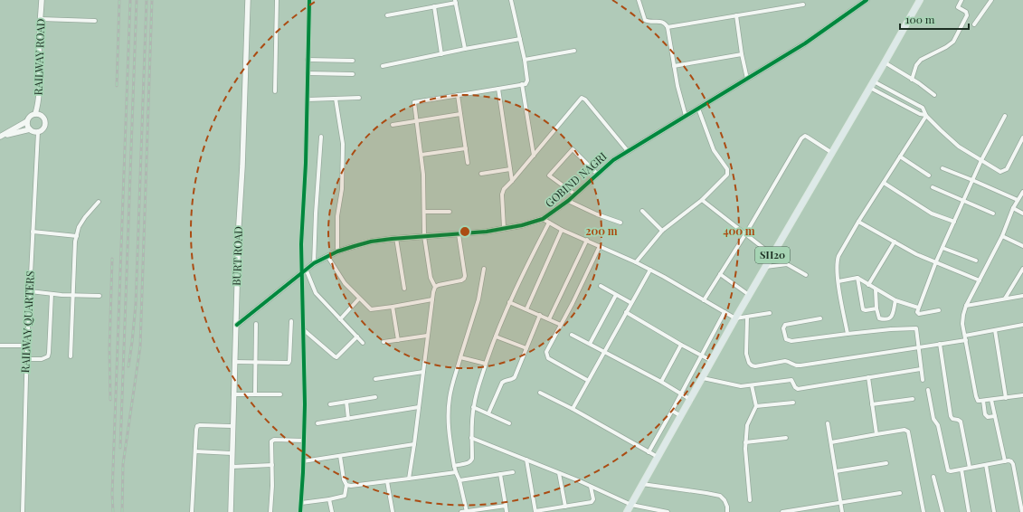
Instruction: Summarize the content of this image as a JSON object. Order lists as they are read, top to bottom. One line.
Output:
{"streets":{"main road":["SH20"],"street":["RAILWAY ROAD","GOBIND NAGRI","BURT ROAD","RAILWAY QUARTERS"]},"crossings":[["RAILWAY ROAD","RAILWAY QUARTERS"],["GOBIND NAGRI","BURT ROAD"]],"scale_bar":"100 m","rings":["200 m","400 m"]}
